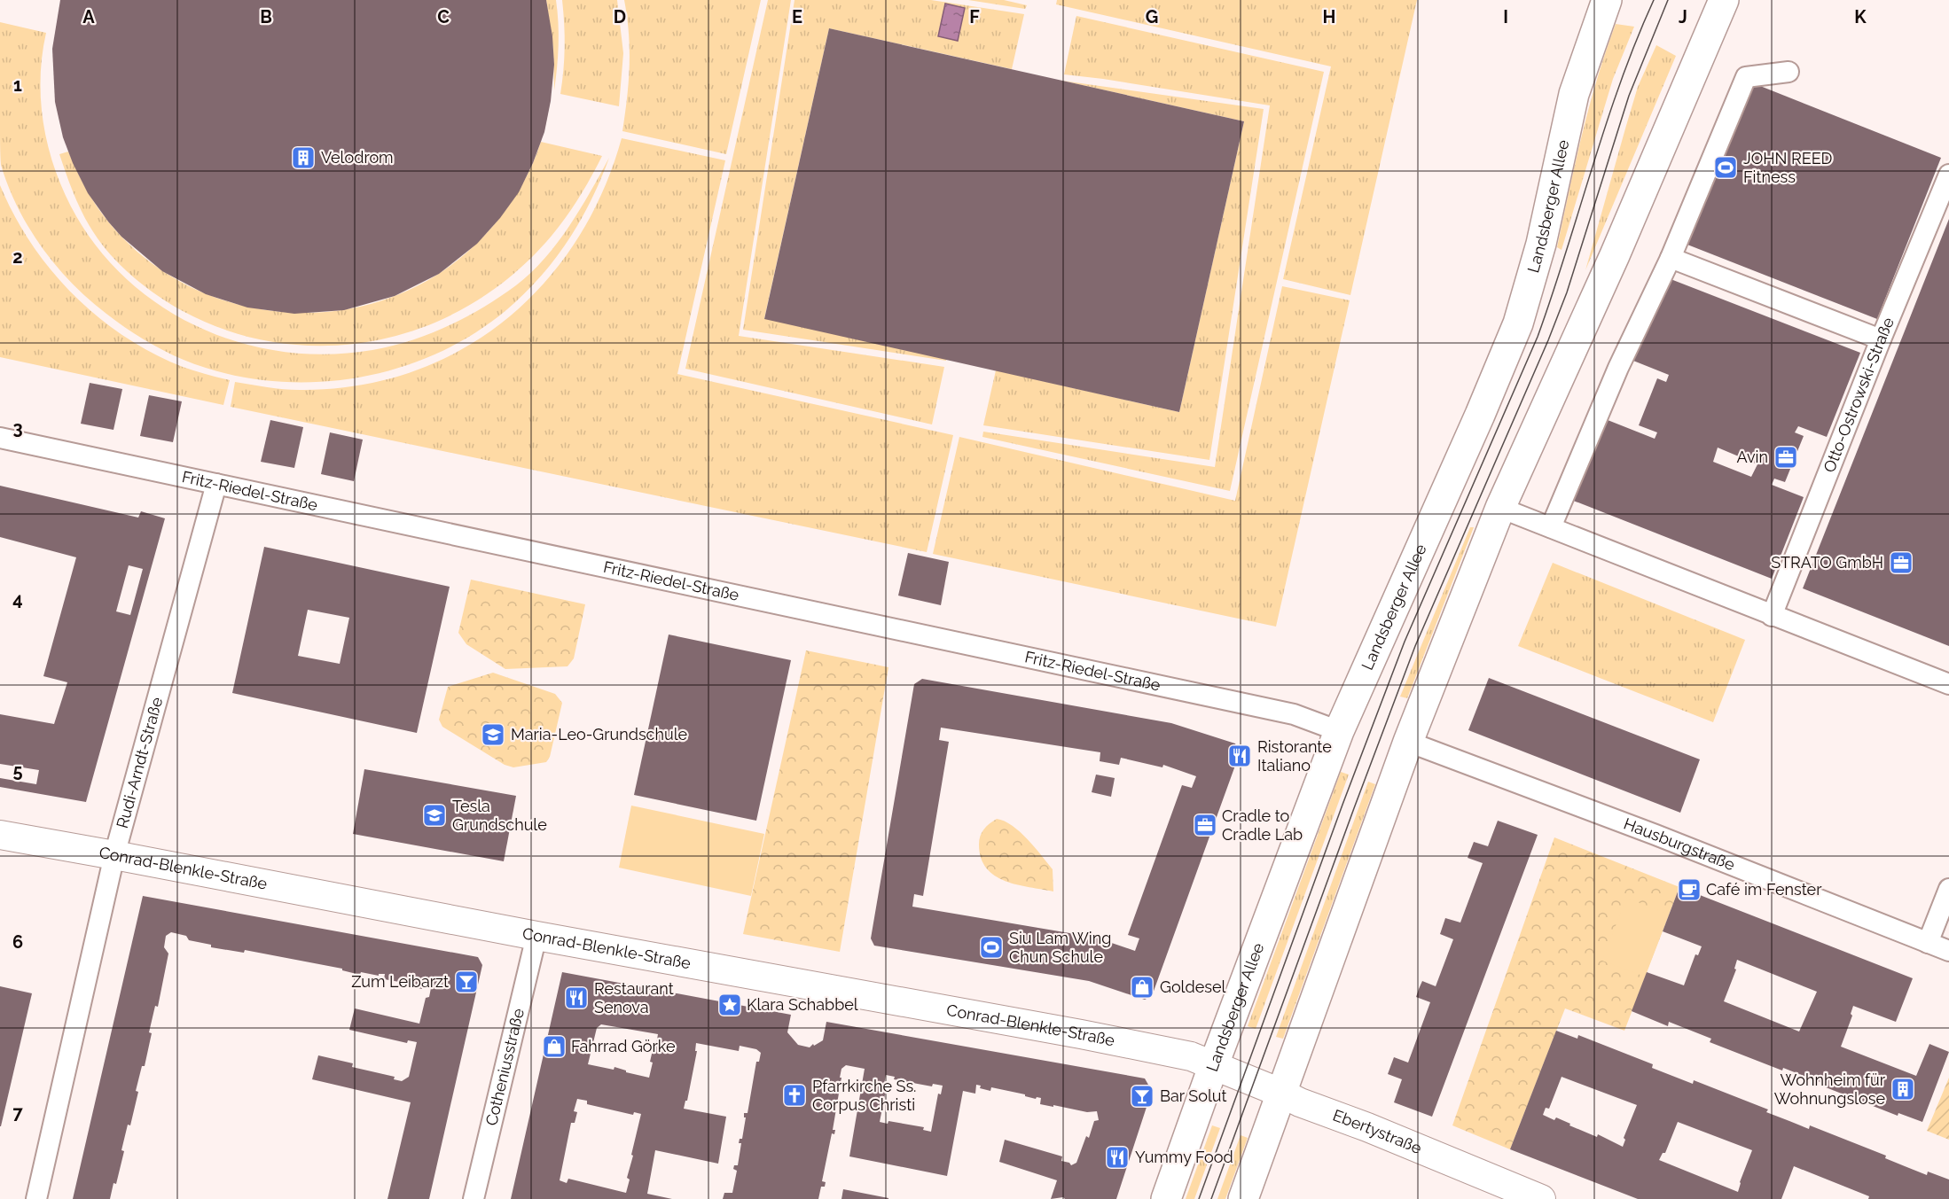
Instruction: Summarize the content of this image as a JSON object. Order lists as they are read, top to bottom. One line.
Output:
{"streets":{"main road":["Landsberger Allee"],"street":["Otto-Ostrowski-Straße","Fritz-Riedel-Straße","Rudi-Arndt-Straße","Hausburgstraße","Conrad-Blenkle-Straße","Cotheniusstraße","Ebertystraße"]},"crossings":[["Landsberger Allee","Fritz-Riedel-Straße"],["Landsberger Allee","Conrad-Blenkle-Straße"],["Landsberger Allee","Ebertystraße"],["Fritz-Riedel-Straße","Rudi-Arndt-Straße"],["Rudi-Arndt-Straße","Conrad-Blenkle-Straße"],["Conrad-Blenkle-Straße","Cotheniusstraße"],["Conrad-Blenkle-Straße","Ebertystraße"]],"places":{"building":["Velodrom","Wohnheim für Wohnungslose"],"sports":["JOHN REED Fitness","Siu Lam Wing Chun Schule"],"office":["Avin","STRATO GmbH","Cradle to Cradle Lab"],"school or university":["Maria-Leo-Grundschule","Tesla Grundschule"],"restaurant":["Ristorante Italiano","Restaurant Senova","Yummy Food"],"cafe":["Café im Fenster"],"bar":["Zum Leibarzt","Bar Solut"],"shop":["Goldesel","Fahrrad Görke"],"place":["Klara Schabbel"],"church":["Pfarrkirche Ss. Corpus Christi"]},"grid":{"columns":["A","B","C","D","E","F","G","H","I","J","K"],"rows":["1","2","3","4","5","6","7"]}}
